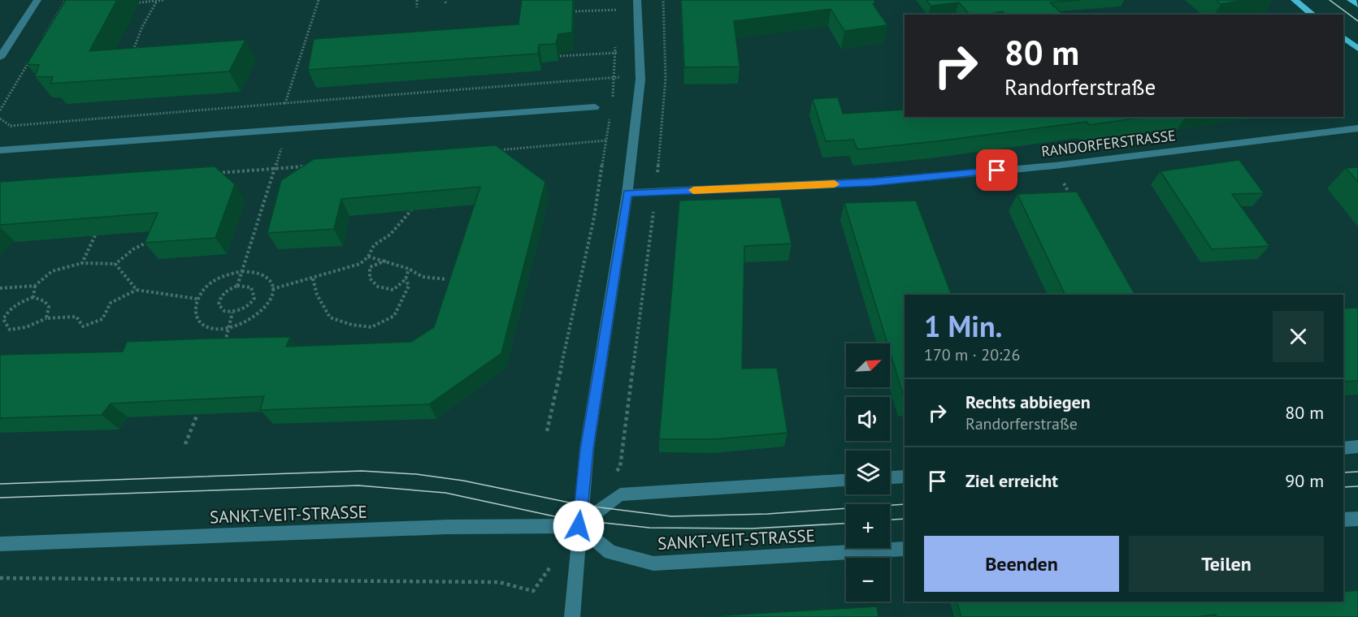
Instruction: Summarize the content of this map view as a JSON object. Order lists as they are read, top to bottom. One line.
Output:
{"streets":{"street":["RANDORFERSTRASSE","SANKT-VEIT-STRASSE"]},"north":"top right","page":{"turn":["80 m","Randorferstraße"],"heading":["1 Min.","170 m · 20:26"],"map_buttons":["+","−"],"list":[{"name":"Rechts abbiegen","note":"Randorferstraße","value":"80 m"},{"name":"Ziel erreicht","value":"90 m"}],"buttons":["Beenden","Teilen"]}}
